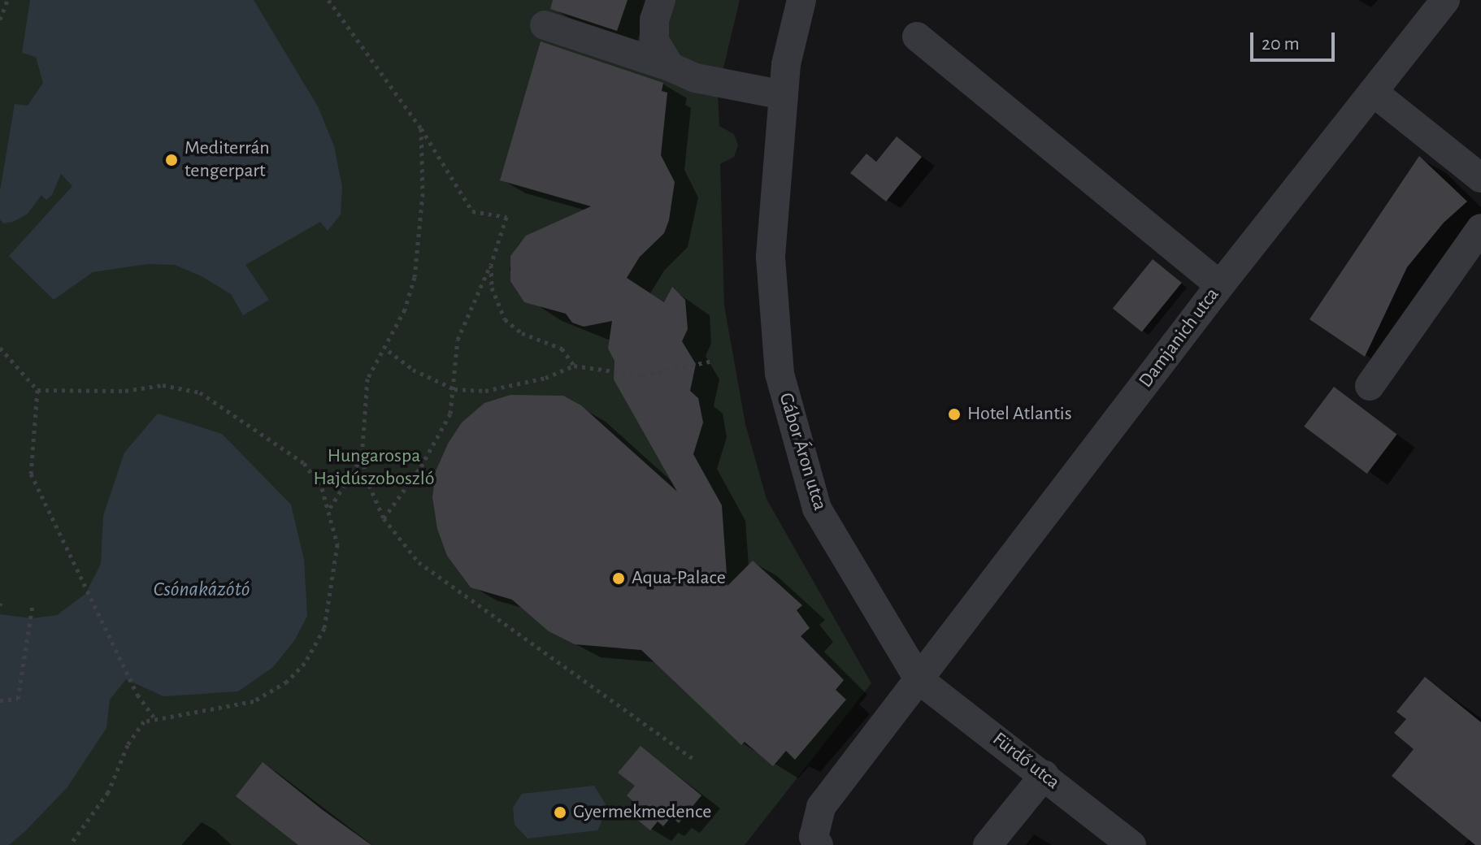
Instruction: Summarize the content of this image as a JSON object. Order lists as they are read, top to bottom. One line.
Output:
{"streets":{"street":["Damjanich utca","Gábor Áron utca","Fürdő utca"]},"crossings":[["Damjanich utca","Gábor Áron utca"],["Damjanich utca","Fürdő utca"],["Gábor Áron utca","Fürdő utca"]],"water":["Csónakázótó"],"parks":["Hungarospa Hajdúszoboszló"],"places":["Mediterrán tengerpart","Hotel Atlantis","Aqua-Palace","Gyermekmedence"],"scale_bar":"20 m"}
